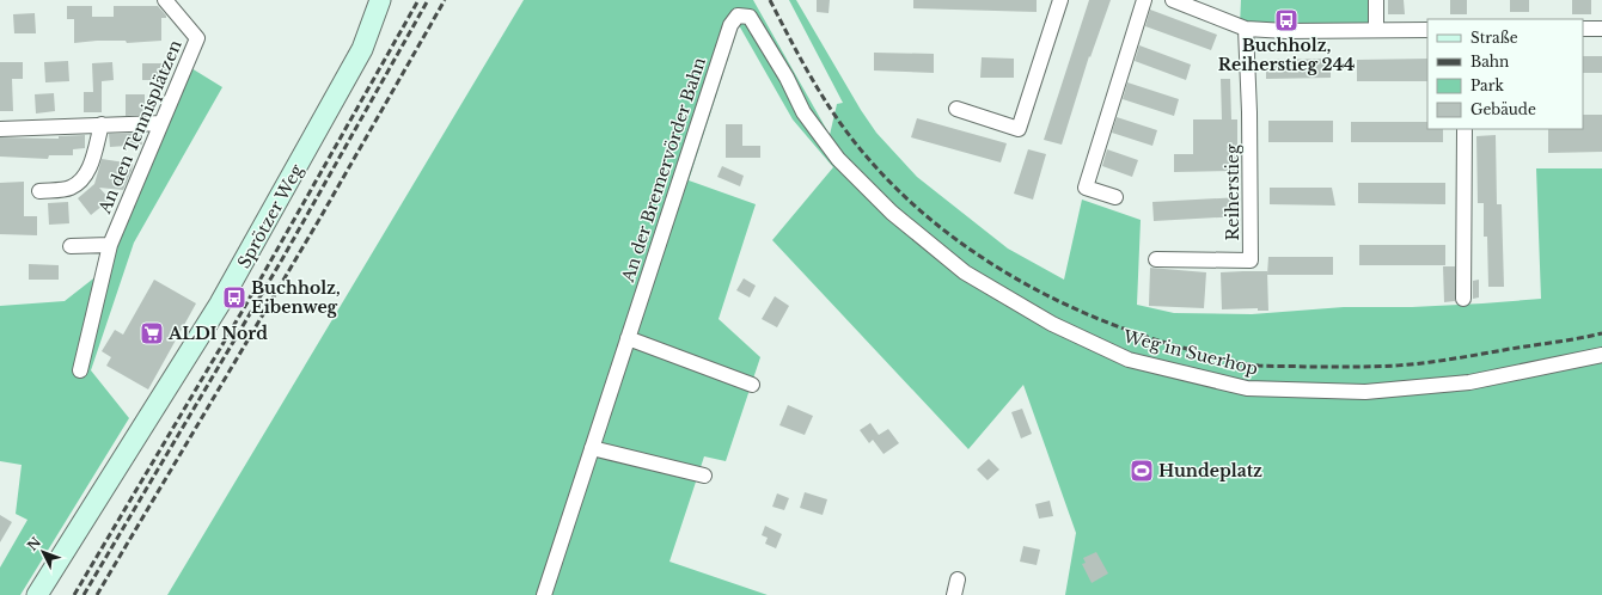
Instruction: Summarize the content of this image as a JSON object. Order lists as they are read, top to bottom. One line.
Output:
{"streets":{"street":["An den Tennisplätzen","An der Bremervörder Bahn","Reiherstieg","Sprötzer Weg","Weg in Suerhop"]},"crossings":[["An der Bremervörder Bahn","Weg in Suerhop"]],"places":{"bus stop":["Buchholz, Reiherstieg 244","Buchholz, Eibenweg"],"supermarket":["ALDI Nord"],"sports":["Hundeplatz"]},"legend":["Straße","Bahn","Park","Gebäude"],"north":"top left"}
